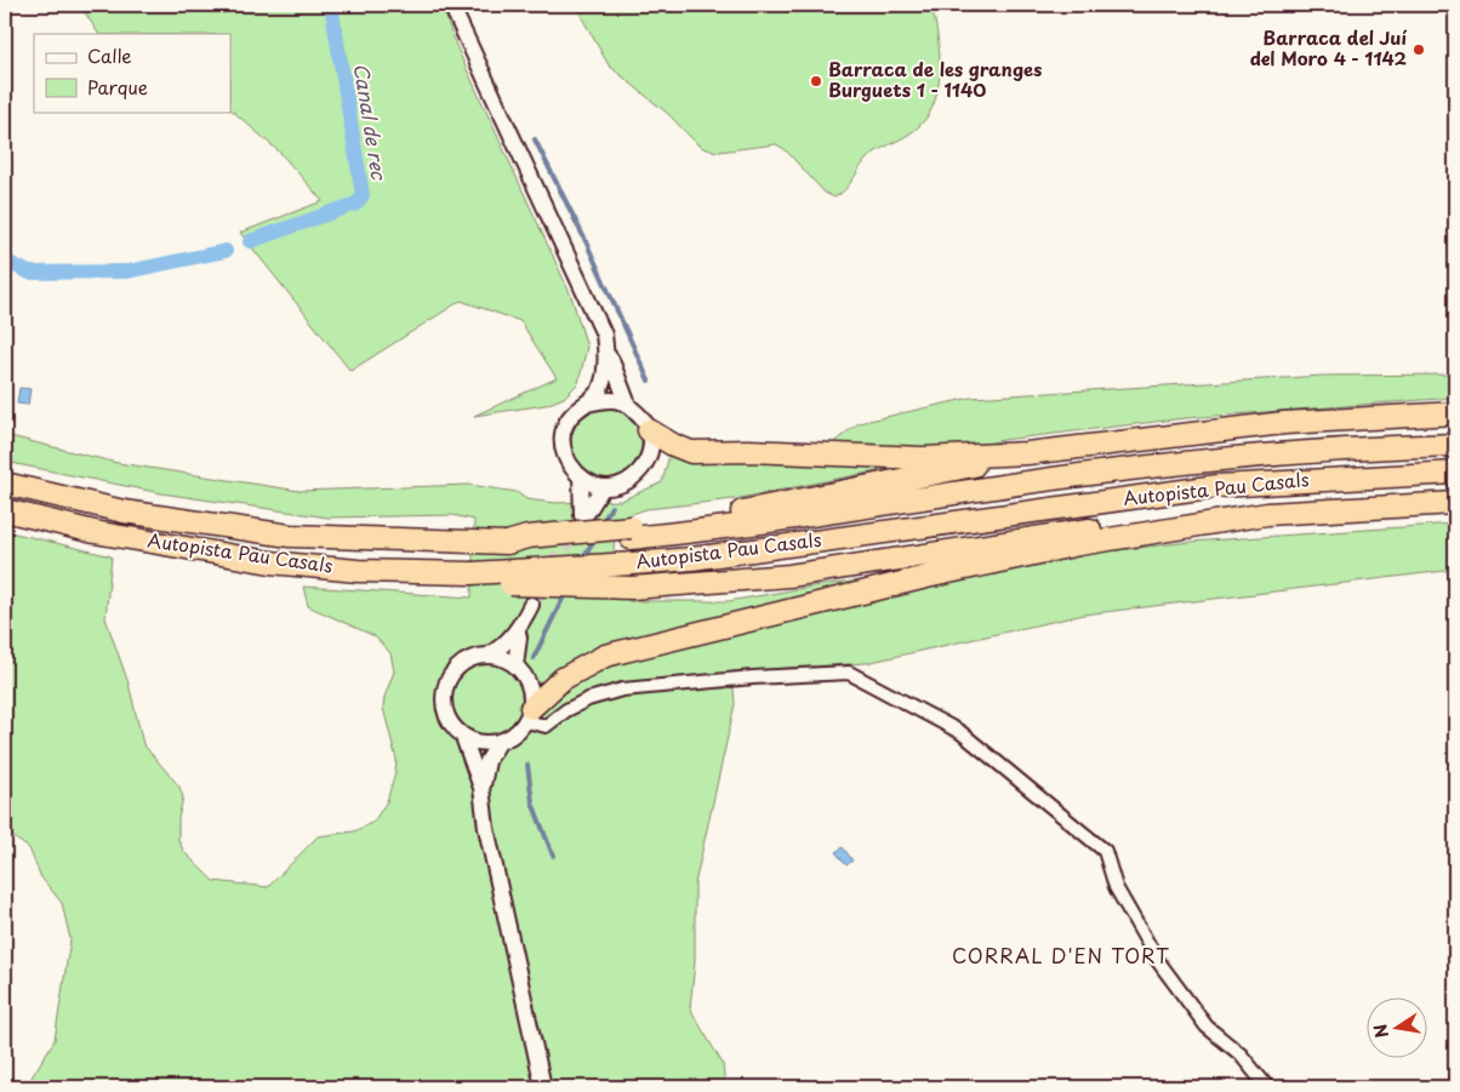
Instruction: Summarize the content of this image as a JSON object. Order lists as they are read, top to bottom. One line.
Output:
{"streets":{"highway":["Autopista Pau Casals"]},"districts":["CORRAL D'EN TORT"],"water":["Canal de rec"],"places":["Barraca del Juí del Moro 4 - 1142","Barraca de les granges Burguets 1 - 1140"],"legend":["Calle","Parque"],"north":"left"}
